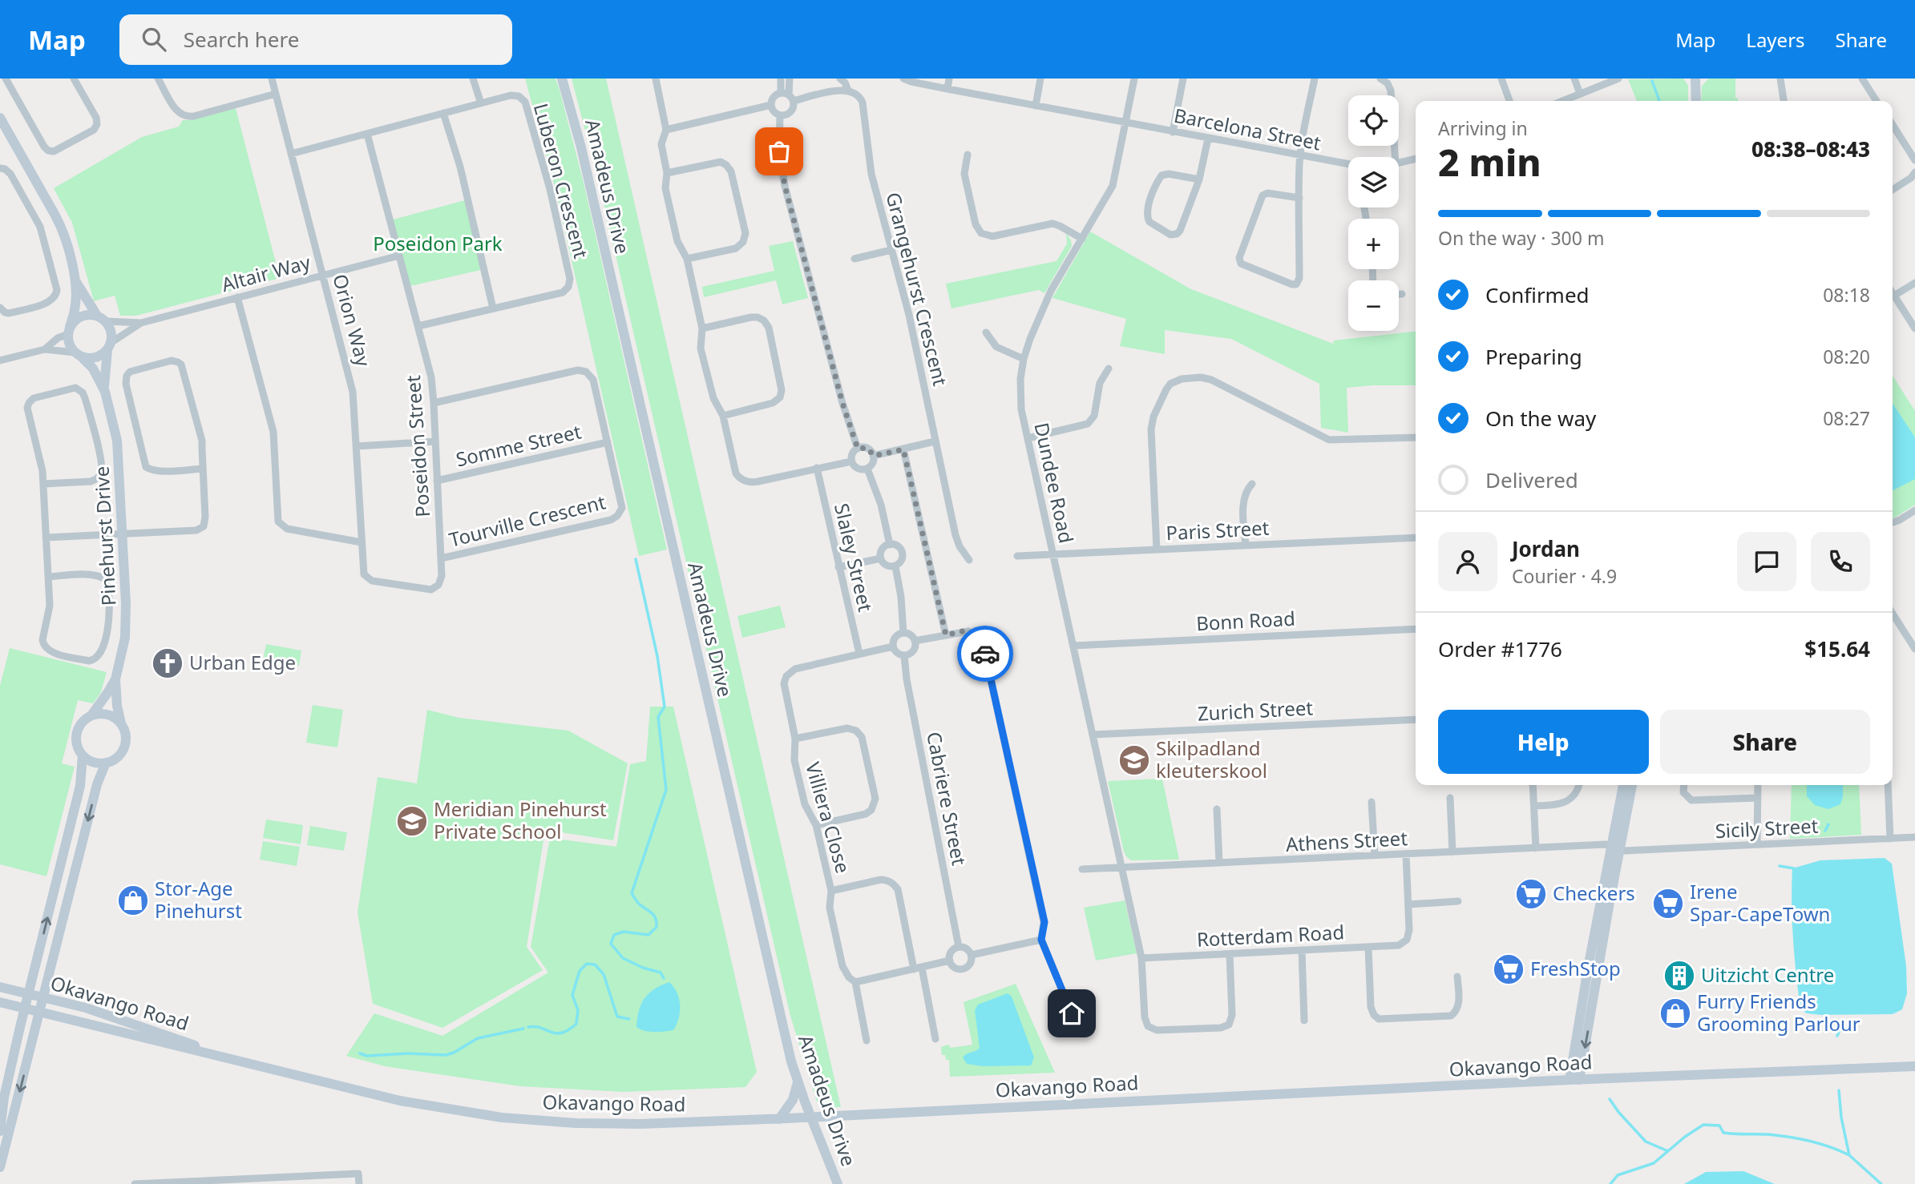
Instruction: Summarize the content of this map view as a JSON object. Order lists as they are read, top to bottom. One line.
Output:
{"streets":{"street":["Barcelona Street","Luberon Crescent","Amadeus Drive","Altair Way","Grangehurst Crescent","Orion Way","Poseidon Street","Somme Street","Dundee Road","Tourville Crescent","Paris Street","Pinehurst Drive","Slaley Street","Bonn Road","Zurich Street","Cabriere Street","Villiera Close","Sicily Street","Athens Street","Rotterdam Road","Okavango Road"]},"crossings":[["Barcelona Street","Dundee Road"],["Luberon Crescent","Orion Way"],["Luberon Crescent","Poseidon Street"],["Amadeus Drive","Okavango Road"],["Altair Way","Orion Way"],["Altair Way","Poseidon Street"],["Altair Way","Pinehurst Drive"],["Orion Way","Poseidon Street"],["Poseidon Street","Somme Street"],["Poseidon Street","Tourville Crescent"],["Somme Street","Tourville Crescent"],["Dundee Road","Paris Street"],["Dundee Road","Bonn Road"],["Dundee Road","Zurich Street"],["Dundee Road","Athens Street"],["Slaley Street","Villiera Close"],["Cabriere Street","Villiera Close"],["Sicily Street","Athens Street"],["Athens Street","Rotterdam Road"]],"parks":["Poseidon Park"],"places":{"church":["Urban Edge"],"school or university":["Skilpadland kleuterskool","Meridian Pinehurst Private School"],"supermarket":["Checkers","Irene Spar-CapeTown","FreshStop"],"shop":["Stor-Age Pinehurst","Furry Friends Grooming Parlour"],"building":["Uitzicht Centre"]},"page":{"header":"Map","search":"Search here","nav":["Map","Layers","Share"],"map_buttons":["+","−"],"heading":["2 min","Arriving in","08:38–08:43"],"panel":["Jordan","Courier · 4.9","Order #1776","$15.64"],"bar":"On the way · 300 m","list":[["Confirmed","08:18"],["Preparing","08:20"],["On the way","08:27"],"Delivered"],"buttons":["Help","Share"]}}
